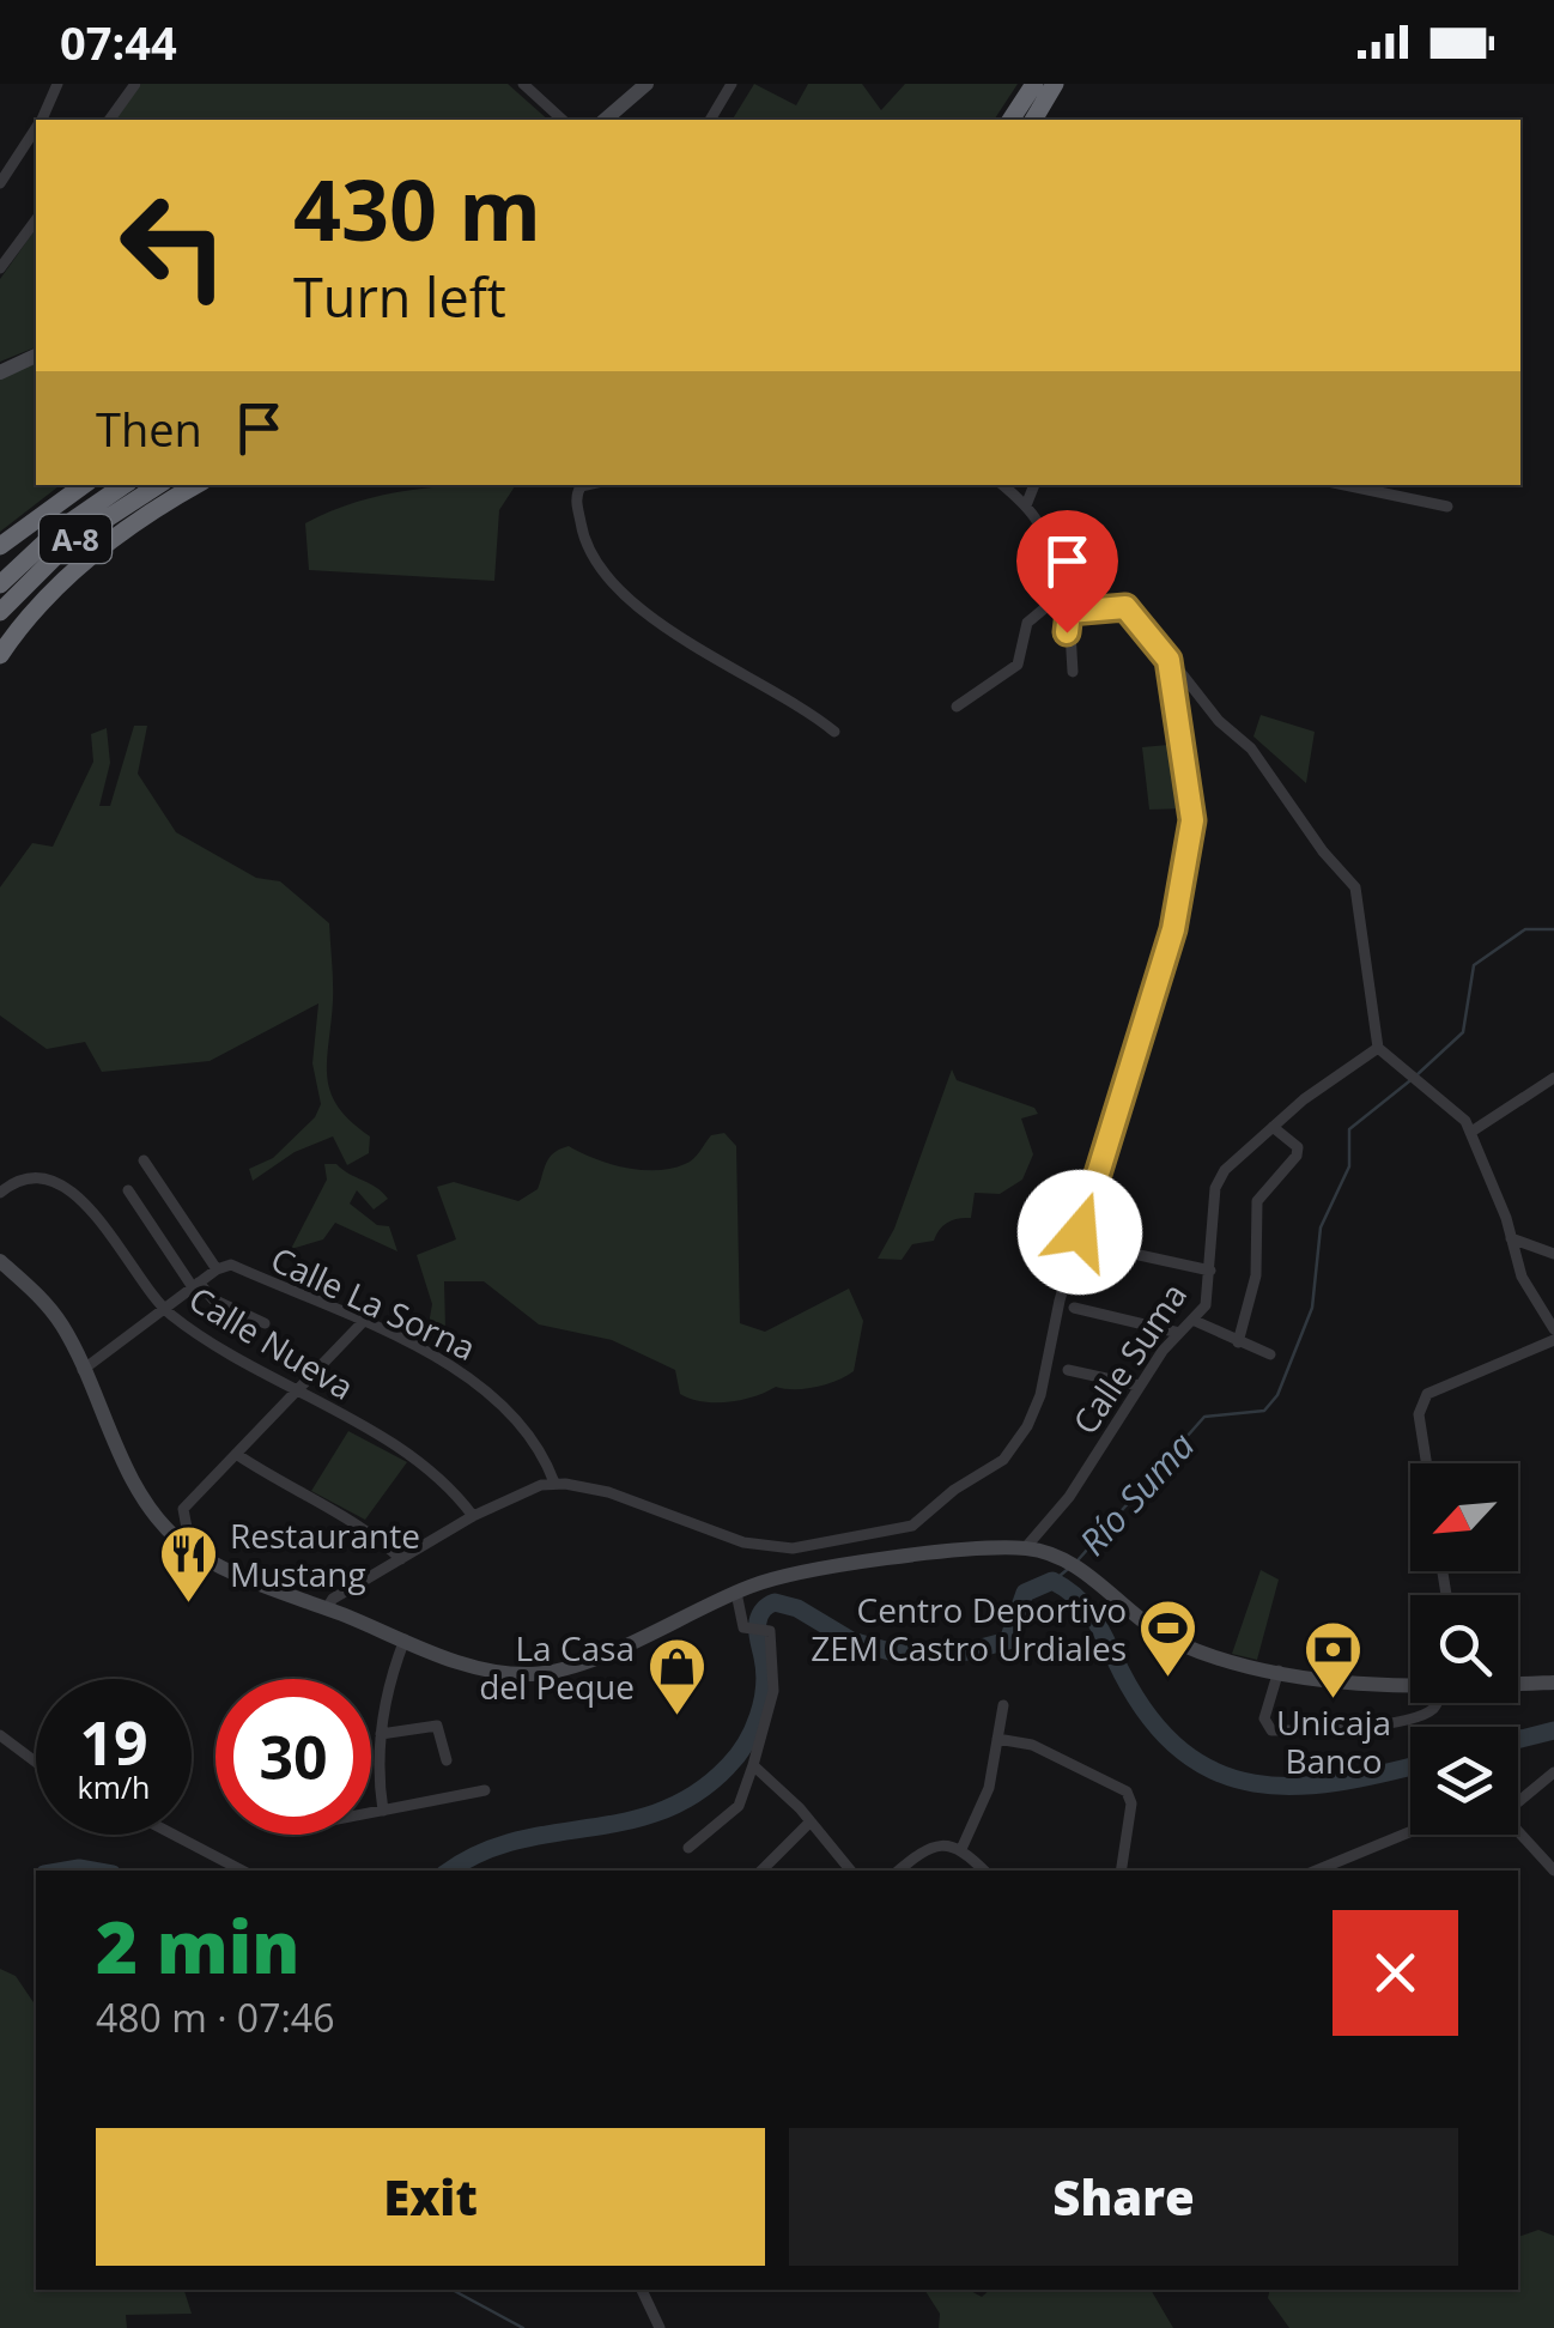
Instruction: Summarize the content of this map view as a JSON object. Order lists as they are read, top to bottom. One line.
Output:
{"streets":{"highway":["A-8"],"street":["Calle La Sorna","Calle Nueva","Calle Suma"]},"crossings":[["Calle La Sorna","Calle Nueva"]],"water":["Río Suma"],"places":{"restaurant":["Restaurante Mustang"],"sports":["Centro Deportivo ZEM Castro Urdiales"],"bank":["Unicaja Banco"],"shop":["La Casa del Peque"]},"north":"bottom left","page":{"status":"07:44","turn":["430 m","Turn left"],"then":"Then","speed":"19 km/h","limit":"30","heading":["2 min","480 m · 07:46"],"buttons":["Exit","Share"]}}
